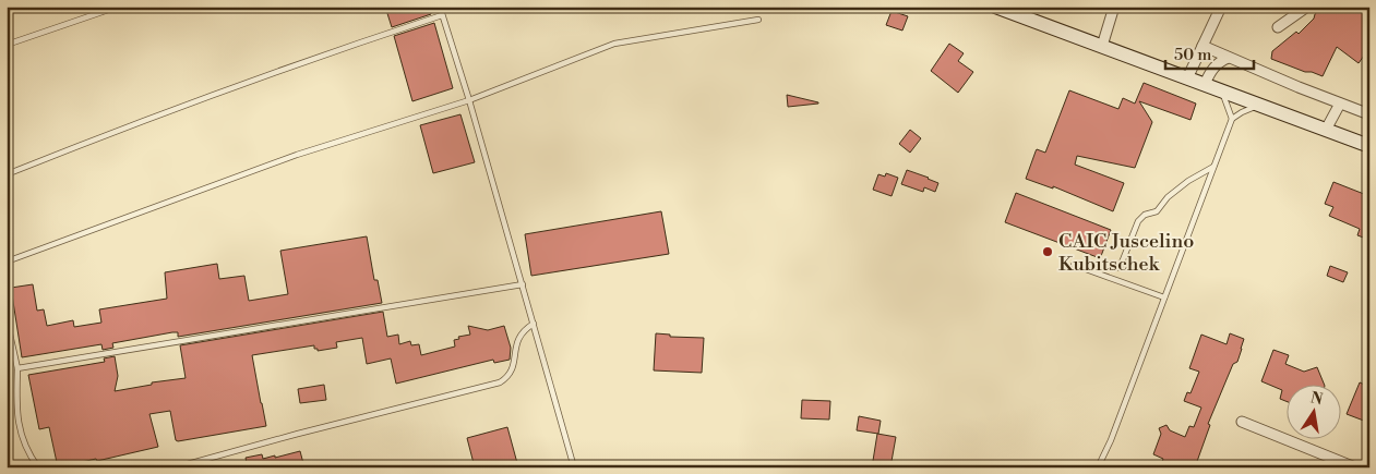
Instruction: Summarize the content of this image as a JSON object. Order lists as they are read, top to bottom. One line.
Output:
{"places":["CAIC Juscelino Kubitschek"],"scale_bar":"50 m","north":"top"}
